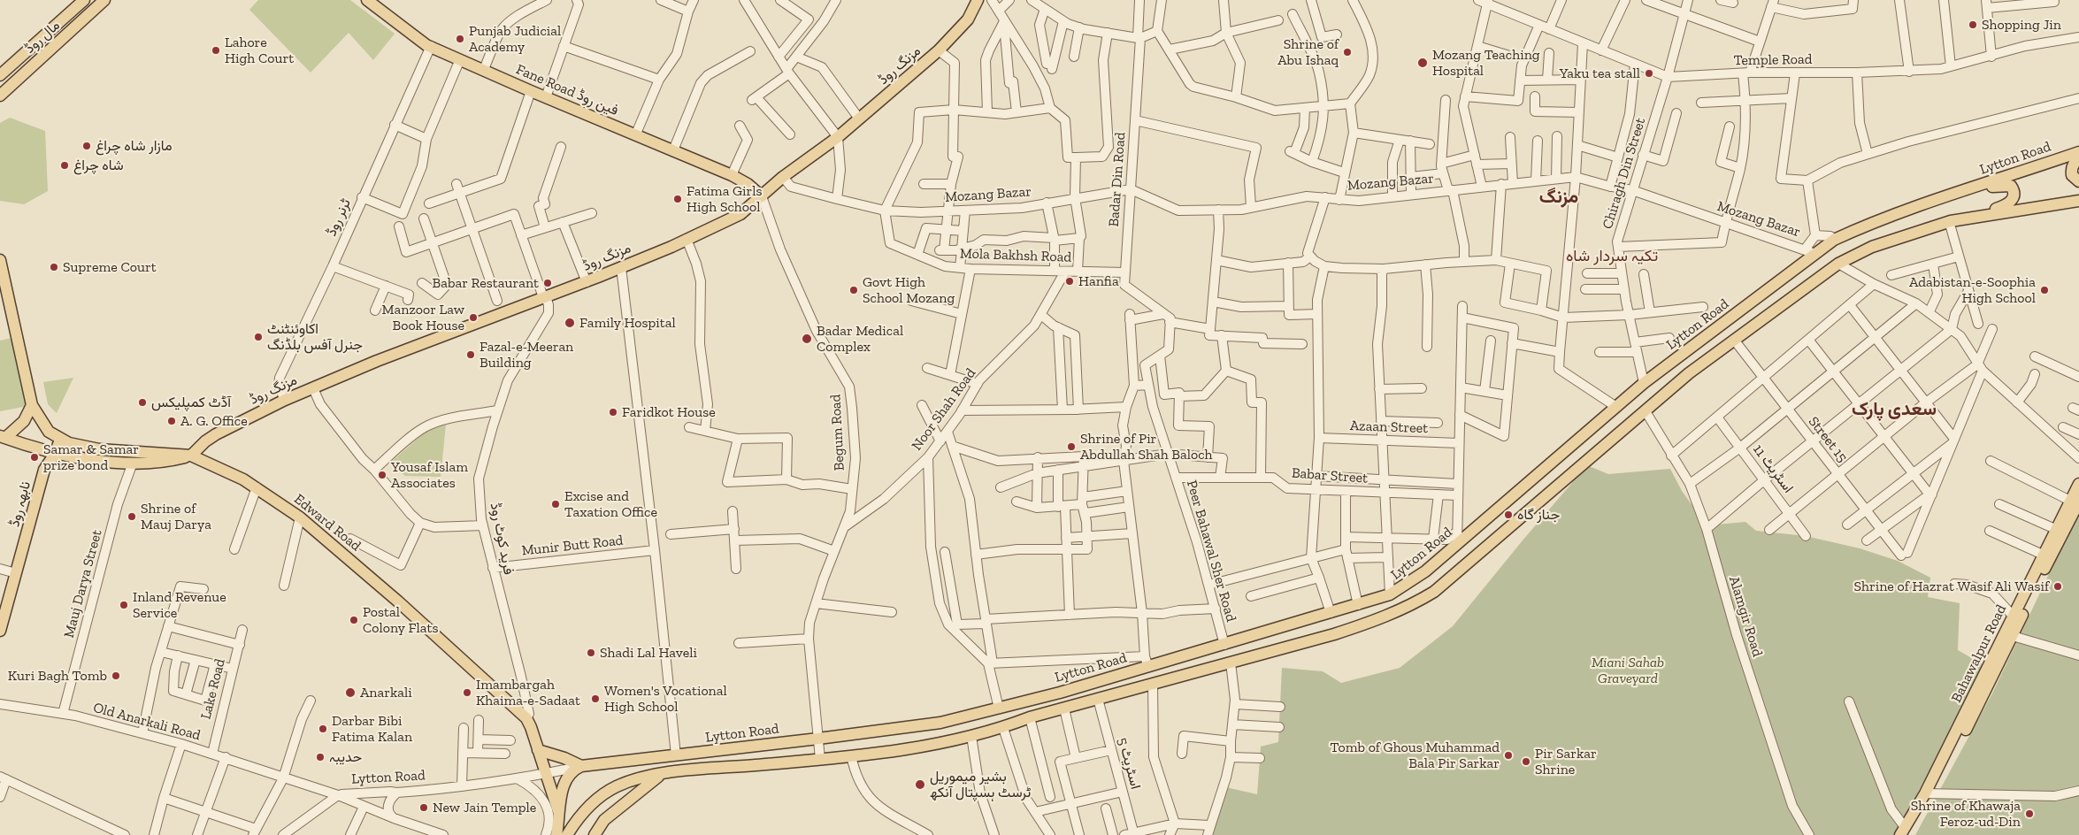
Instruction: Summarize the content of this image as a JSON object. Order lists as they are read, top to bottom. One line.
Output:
{"streets":{"main road":["مال روڈ","مزنگ روڈ","Fane Road فین روڈ","Lytton Road","نابھہ روڈ","Edward Road","Bahawalpur Road"],"street":["Temple Road","Chiragh Din Street","Badar Din Road","Mozang Bazar","ٹرنر روڈ","Mola Bakhsh Road","Noor Shah Road","Azaan Street","Begum Road","Street 15","اسٹریٹ 11","Babar Street","فرید کوٹ روڈ","Munir Butt Road","Peer Bahawal Sher Road","Mauj Darya Street","Alamgir Road","Lake Road","Old Anarkali Road","اسٹریٹ 5"]},"crossings":[["Temple Road","Chiragh Din Street"],["مزنگ روڈ","Fane Road فین روڈ"],["مزنگ روڈ","Mozang Bazar"],["مزنگ روڈ","ٹرنر روڈ"],["مزنگ روڈ","Begum Road"],["مزنگ روڈ","Edward Road"],["مزنگ روڈ","فرید کوٹ روڈ"],["Fane Road فین روڈ","ٹرنر روڈ"],["Fane Road فین روڈ","Begum Road"],["Lytton Road","Chiragh Din Street"],["Lytton Road","Mozang Bazar"],["Lytton Road","Begum Road"],["Lytton Road","Peer Bahawal Sher Road"],["Lytton Road","Old Anarkali Road"],["Chiragh Din Street","Mozang Bazar"],["Badar Din Road","Mozang Bazar"],["Badar Din Road","Mola Bakhsh Road"],["Badar Din Road","Peer Bahawal Sher Road"],["Mozang Bazar","Mola Bakhsh Road"],["Mola Bakhsh Road","Noor Shah Road"],["Noor Shah Road","Begum Road"],["Babar Street","Peer Bahawal Sher Road"],["Edward Road","فرید کوٹ روڈ"],["فرید کوٹ روڈ","Munir Butt Road"],["Mauj Darya Street","Old Anarkali Road"],["Lake Road","Old Anarkali Road"]],"districts":["مزنگ","تکیہ سردار شاہ","سعدی پارک"],"parks":["Miani Sahab Graveyard"],"places":["Shopping Jin","Punjab Judicial Academy","Lahore High Court","Shrine of Abu Ishaq","Mozang Teaching Hospital","Yaku tea stall","مازار شاہ چراغ","شاہ چراغ","Fatima Girls High School","Supreme Court","Hanfia","Babar Restaurant","Govt High School Mozang","Adabistan-e-Soophia High School","Manzoor Law Book House","Family Hospital","اکاوئنٹنٹ جنرل آفس بلڈنگ","Badar Medical Complex","Fazal-e-Meeran Building","آڈٹ کمپلیکس","Faridkot House","A. G. Office","Shrine of Pir Abdullah Shah Baloch","Samar & Samar prize bond","Yousaf Islam Associates","Excise and Taxation Office","جناز گاہ","Shrine of Mauj Darya","Shrine of Hazrat Wasif Ali Wasif","Inland Revenue Service","Postal Colony Flats","Shadi Lal Haveli","Kuri Bagh Tomb","Anarkali","Imambargah Khaima-e-Sadaat","Women's Vocational High School","Darbar Bibi Fatima Kalan","Tomb of Ghous Muhammad Bala Pir Sarkar","حدیبہ","Pir Sarkar Shrine","بشیر میموریل ٹرسٹ ہسپتال آنکھ","New Jain Temple","Shrine of Khawaja Feroz-ud-Din"]}
